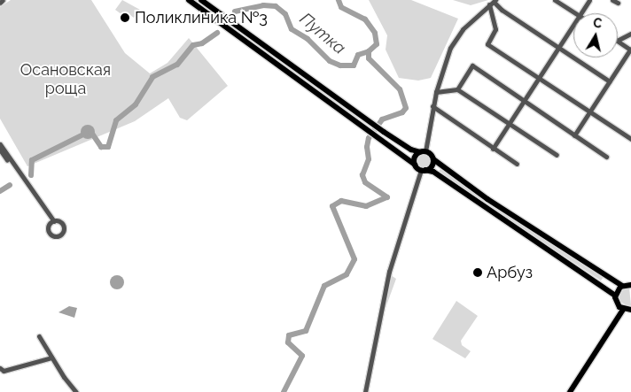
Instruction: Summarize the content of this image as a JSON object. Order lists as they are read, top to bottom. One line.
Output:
{"water":["Путка"],"parks":["Осановская роща"],"places":["Поликлиника №3","Арбуз"],"north":"top"}
